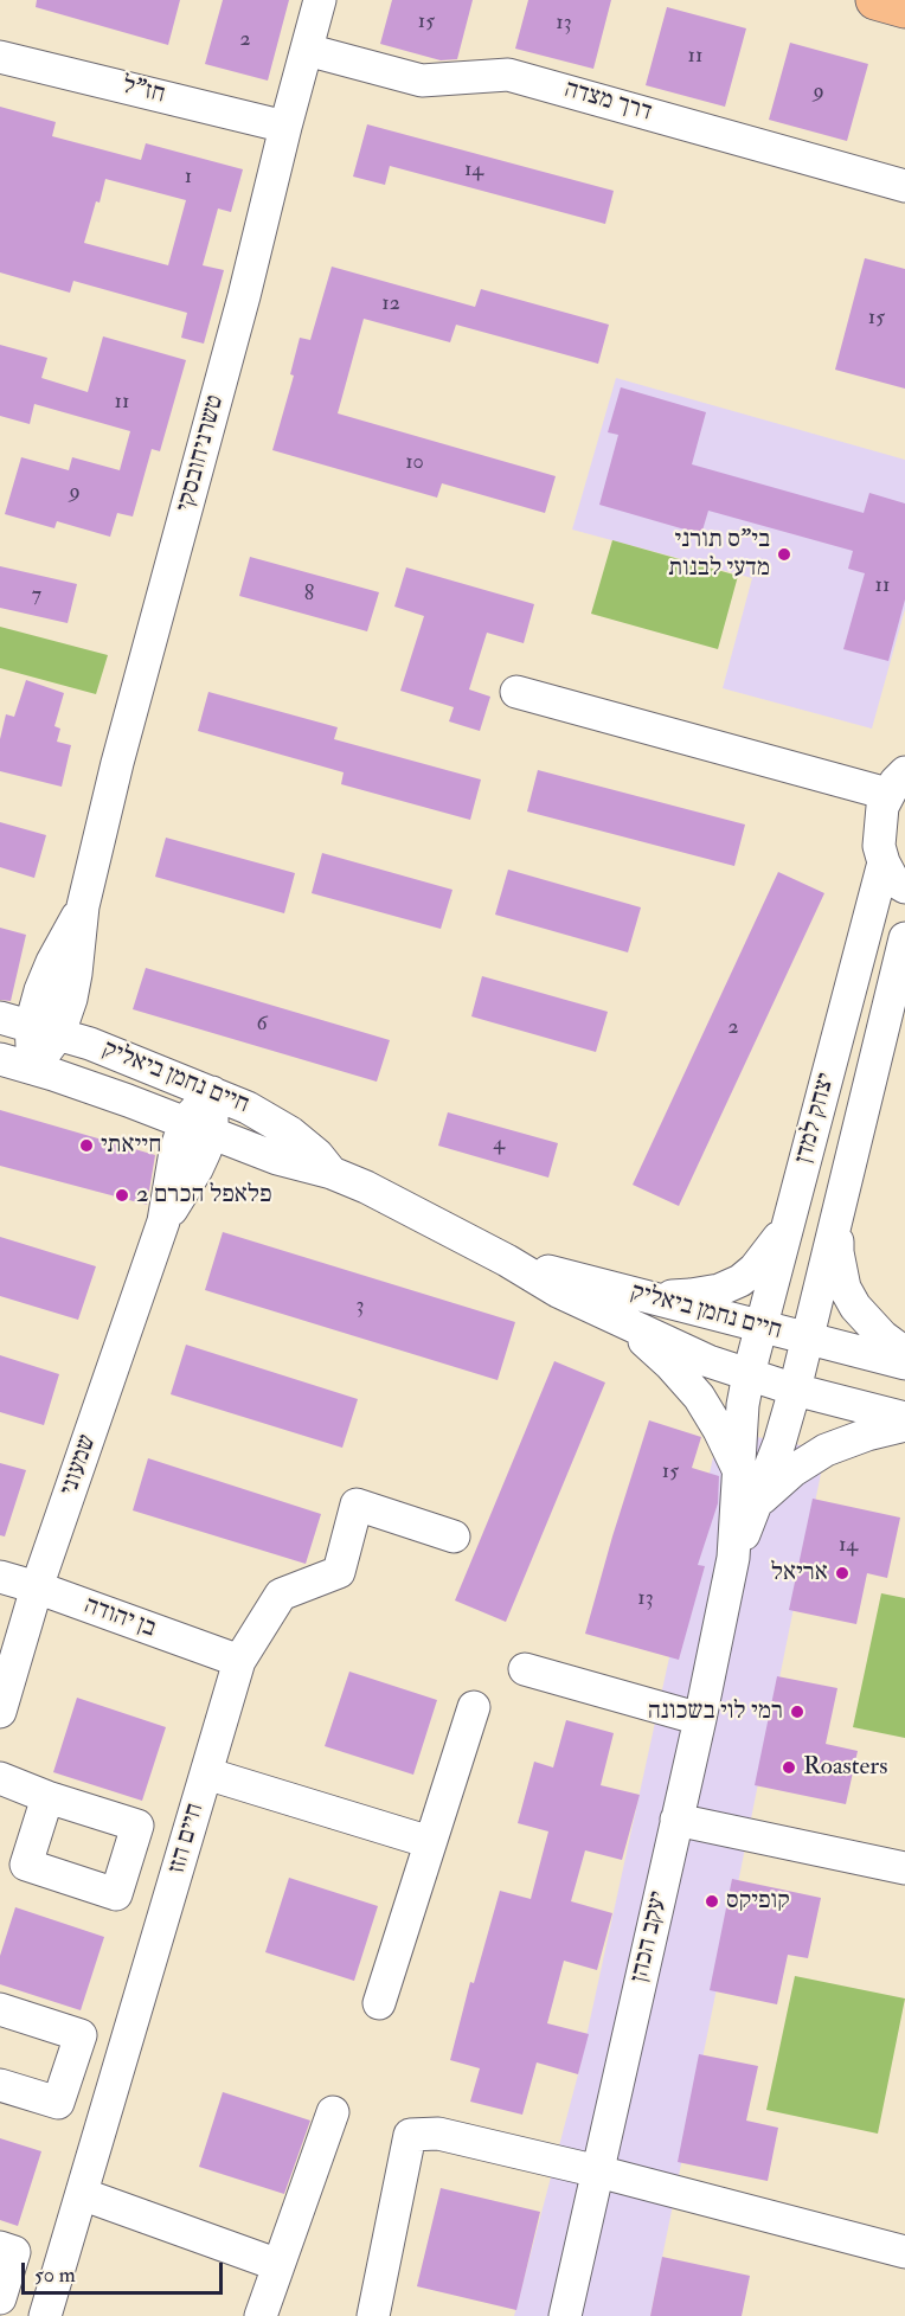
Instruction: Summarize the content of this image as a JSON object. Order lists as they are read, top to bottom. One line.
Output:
{"streets":{"street":["חז\"ל","דרך מצדה","טשרניחובסקי","חיים נחמן ביאליק","יצחק למדן","שמעוני","בן יהודה","חיים הזז","יעקב הכהן"]},"crossings":[["חז\"ל","טשרניחובסקי"],["דרך מצדה","טשרניחובסקי"],["טשרניחובסקי","חיים נחמן ביאליק"],["חיים נחמן ביאליק","יצחק למדן"],["חיים נחמן ביאליק","שמעוני"],["חיים נחמן ביאליק","יעקב הכהן"],["יצחק למדן","יעקב הכהן"],["שמעוני","בן יהודה"],["בן יהודה","חיים הזז"]],"places":["בי\"ס תורני מדעי לבנות","חייאתי","פלאפל הכרם 2","אריאל","רמי לוי בשכונה","Roasters","קופיקס"],"house_numbers":["15","13","2","11","9","14","1","12","15","11","10","9","11","8","7","6","2","4","3","15","14","13"],"scale_bar":"50 m"}
